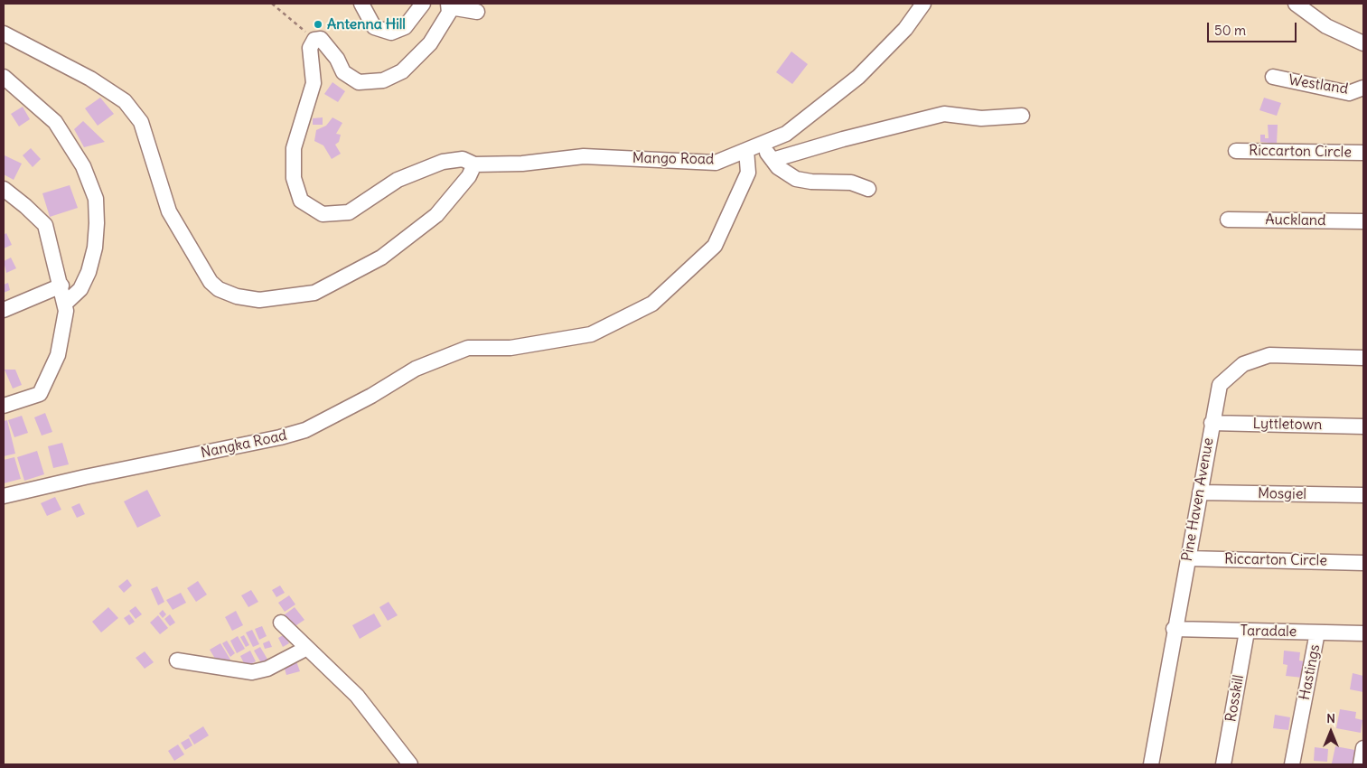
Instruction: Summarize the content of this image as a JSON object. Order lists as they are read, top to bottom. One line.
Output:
{"streets":{"street":["Westland","Riccarton Circle","Mango Road","Auckland","Lyttletown","Nangka Road","Mosgiel","Pine Haven Avenue","Taradale","Hastings","Rosskill"]},"crossings":[["Riccarton Circle","Pine Haven Avenue"],["Mango Road","Nangka Road"],["Lyttletown","Pine Haven Avenue"],["Mosgiel","Pine Haven Avenue"],["Pine Haven Avenue","Taradale"],["Taradale","Hastings"],["Taradale","Rosskill"]],"places":["Antenna Hill"],"scale_bar":"50 m","north":"top"}
